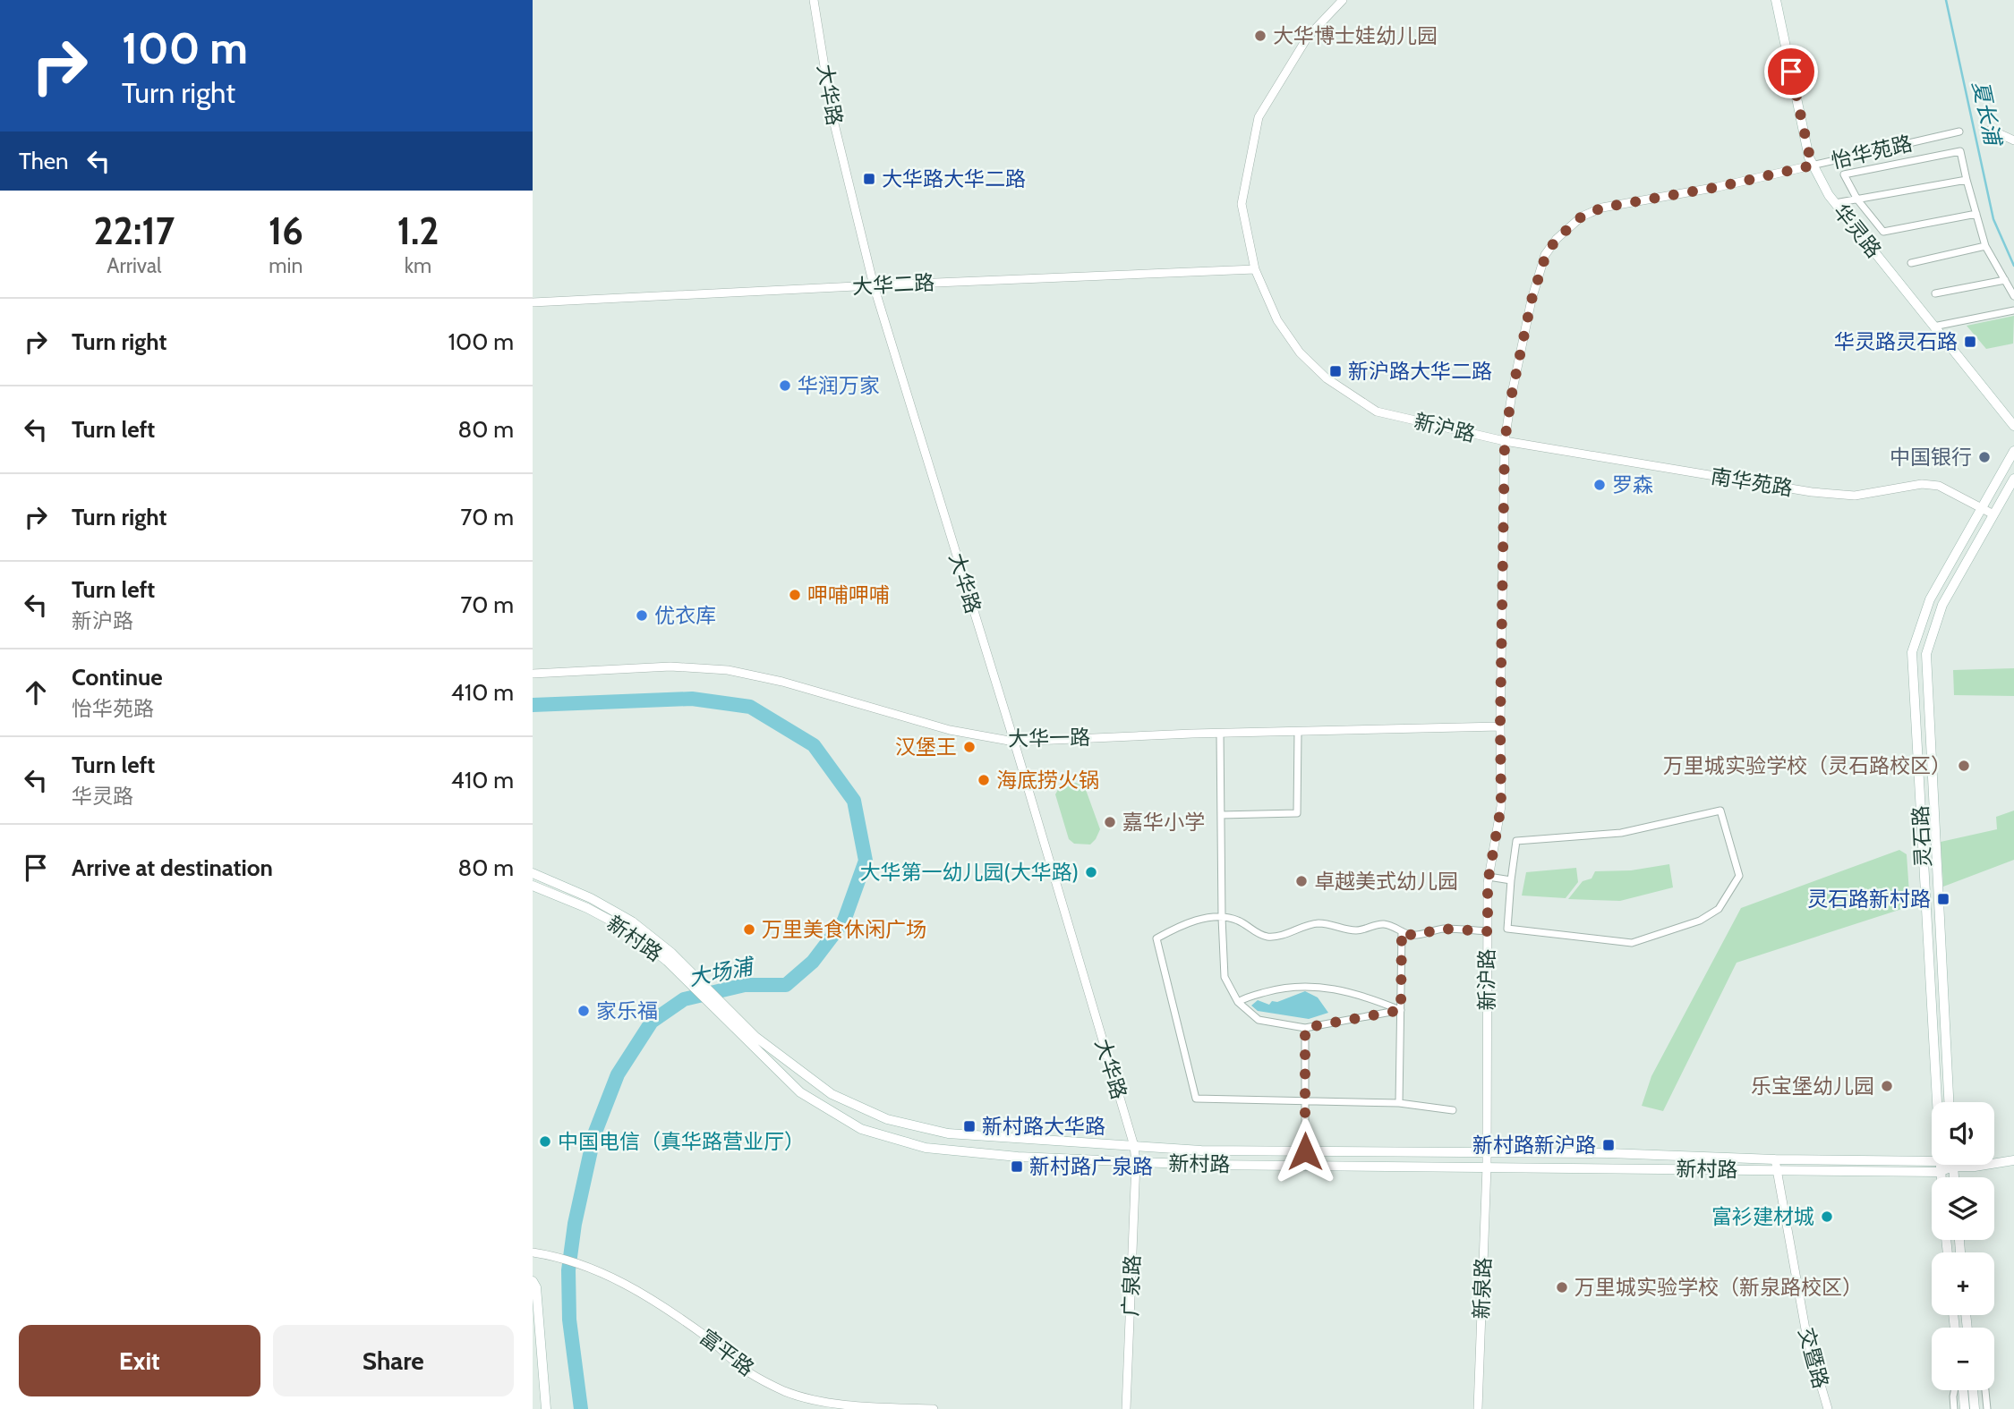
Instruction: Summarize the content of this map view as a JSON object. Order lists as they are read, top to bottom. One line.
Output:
{"streets":{"main road":["华灵路","灵石路","新村路"],"street":["大华路","怡华苑路","大华二路","新沪路","南华苑路","大华一路","广泉路","新泉路","富平路","交暨路"]},"crossings":[["大华路","大华二路"],["大华路","大华一路"],["大华路","新村路"],["大华路","广泉路"],["怡华苑路","华灵路"],["怡华苑路","新沪路"],["怡华苑路","南华苑路"],["大华二路","新沪路"],["新沪路","南华苑路"],["新沪路","大华一路"],["新沪路","新村路"],["新沪路","新泉路"],["南华苑路","灵石路"],["灵石路","新村路"],["新村路","广泉路"],["新村路","新泉路"],["新村路","交暨路"]],"water":["夏长浦","大场浦"],"places":{"other":["大华博士娃幼儿园","华润万家","中国银行","罗森","呷哺呷哺","优衣库","汉堡王","万里城实验学校（灵石路校区）","海底捞火锅","嘉华小学","大华第一幼儿园(大华路)","卓越美式幼儿园","万里美食休闲广场","家乐福","乐宝堡幼儿园","中国电信（真华路营业厅）","富衫建材城","万里城实验学校（新泉路校区）"],"transit":["大华路大华二路","华灵路灵石路","新沪路大华二路","灵石路新村路","新村路大华路","新村路新沪路","新村路广泉路"]},"page":{"turn":["100 m","Turn right"],"then":"Then","eta":["22:17","Arrival","16","min","1.2","km"],"list":[{"name":"Turn right","value":"100 m"},{"name":"Turn left","value":"80 m"},{"name":"Turn right","value":"70 m"},{"name":"Turn left","note":"新沪路","value":"70 m"},{"name":"Continue","note":"怡华苑路","value":"410 m"},{"name":"Turn left","note":"华灵路","value":"410 m"},{"name":"Arrive at destination","value":"80 m"}],"map_buttons":["+","−"],"buttons":["Exit","Share"]}}
